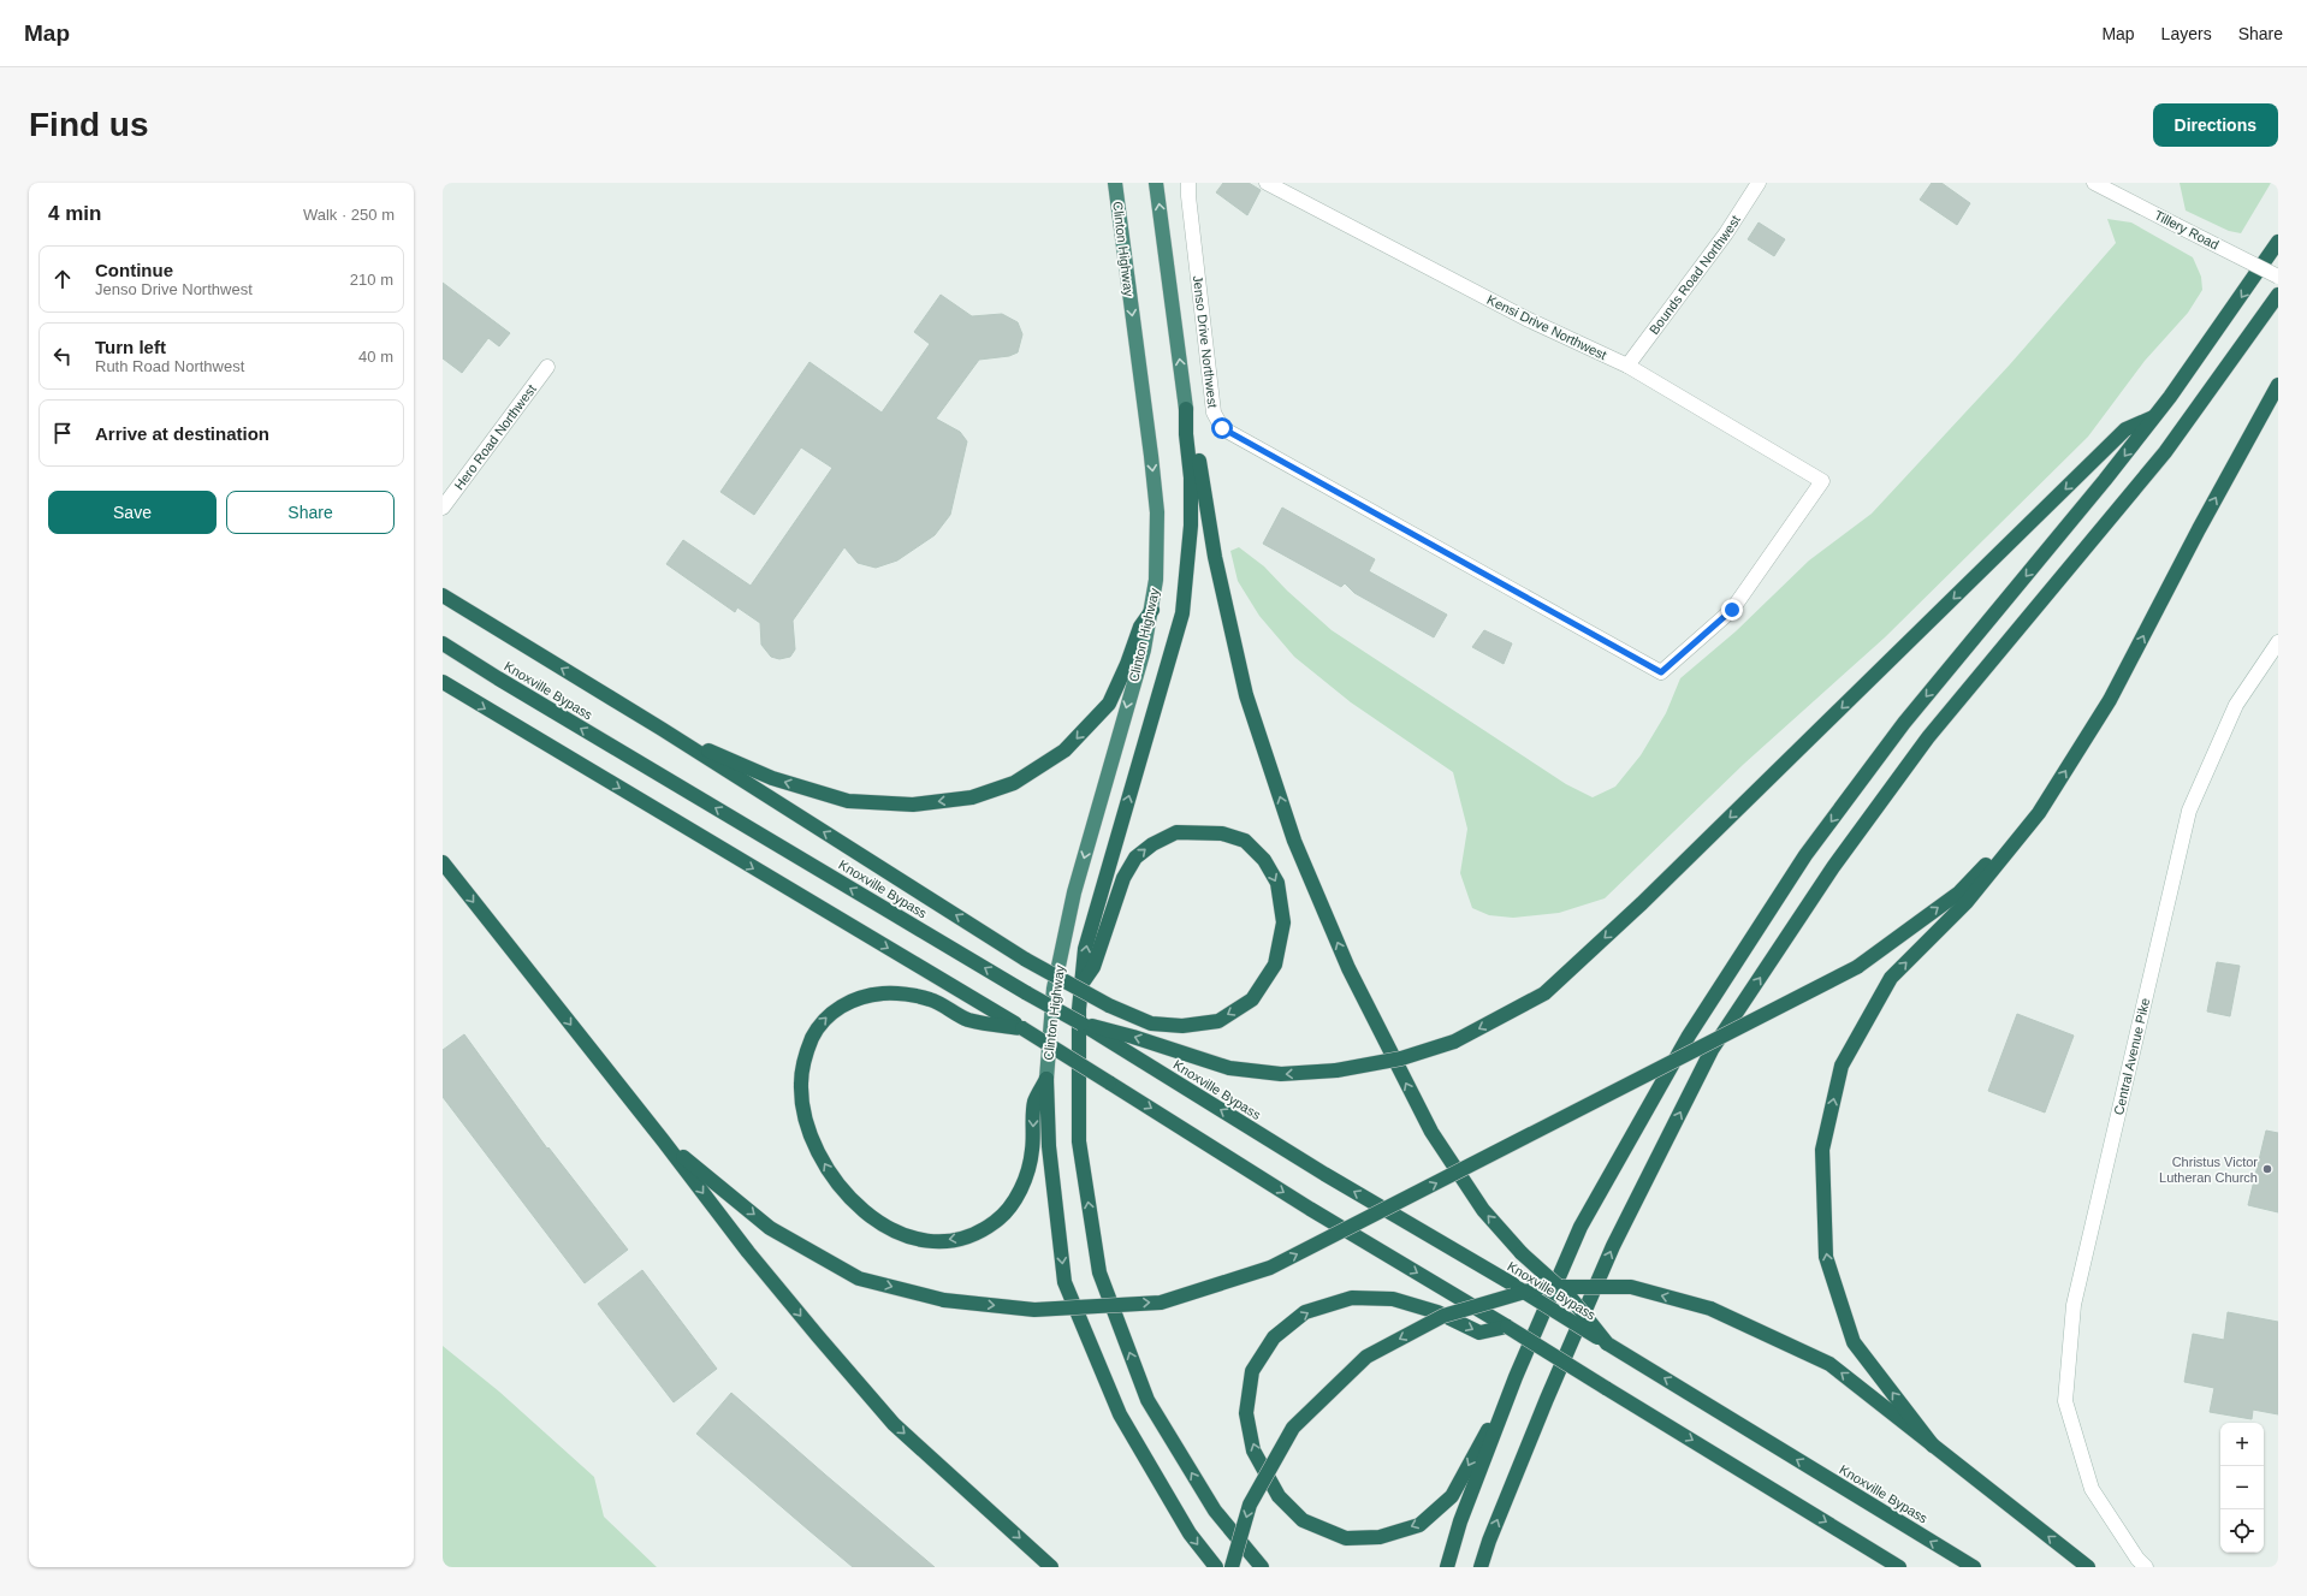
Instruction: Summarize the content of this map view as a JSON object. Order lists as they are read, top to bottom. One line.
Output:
{"streets":{"highway":["Clinton Highway","Knoxville Bypass"],"street":["Tillery Road","Bounds Road Northwest","Kensi Drive Northwest","Jenso Drive Northwest","Hero Road Northwest","Central Avenue Pike"]},"crossings":[["Bounds Road Northwest","Kensi Drive Northwest"],["Kensi Drive Northwest","Jenso Drive Northwest"]],"places":["Christus Victor Lutheran Church"],"page":{"header":"Map","nav":["Map","Layers","Share"],"buttons":["Directions",["Save","Share"]],"title":"Find us","heading":["4 min","Walk · 250 m"],"list":[["Continue","Jenso Drive Northwest","210 m"],["Turn left","Ruth Road Northwest","40 m"],"Arrive at destination"],"map_buttons":["+","−"]}}
